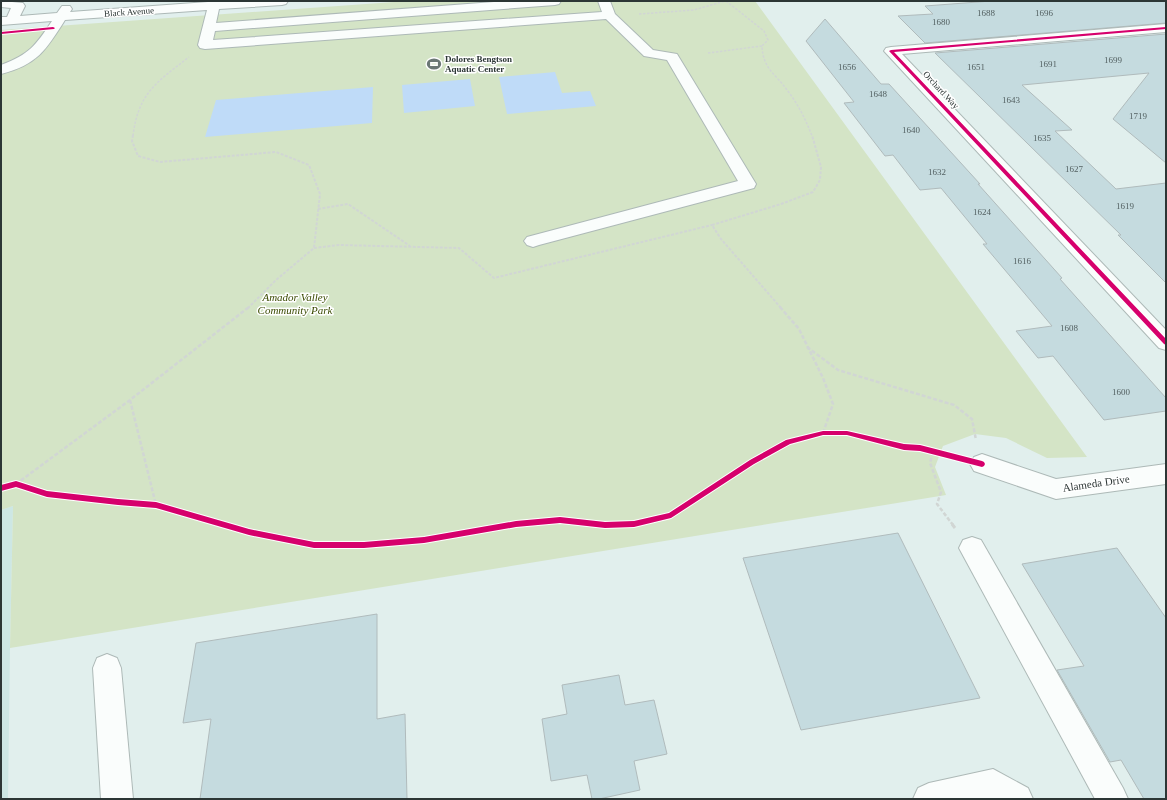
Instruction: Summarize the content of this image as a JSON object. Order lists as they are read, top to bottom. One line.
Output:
{"streets":{"street":["Black Avenue","Orchard Way","Alameda Drive"]},"parks":["Amador Valley Community Park"],"places":{"sports":["Dolores Bengtson Aquatic Center"]},"house_numbers":["1688","1696","1680","1699","1691","1656","1651","1648","1643","1719","1640","1635","1627","1632","1619","1624","1616","1608","1600"]}
